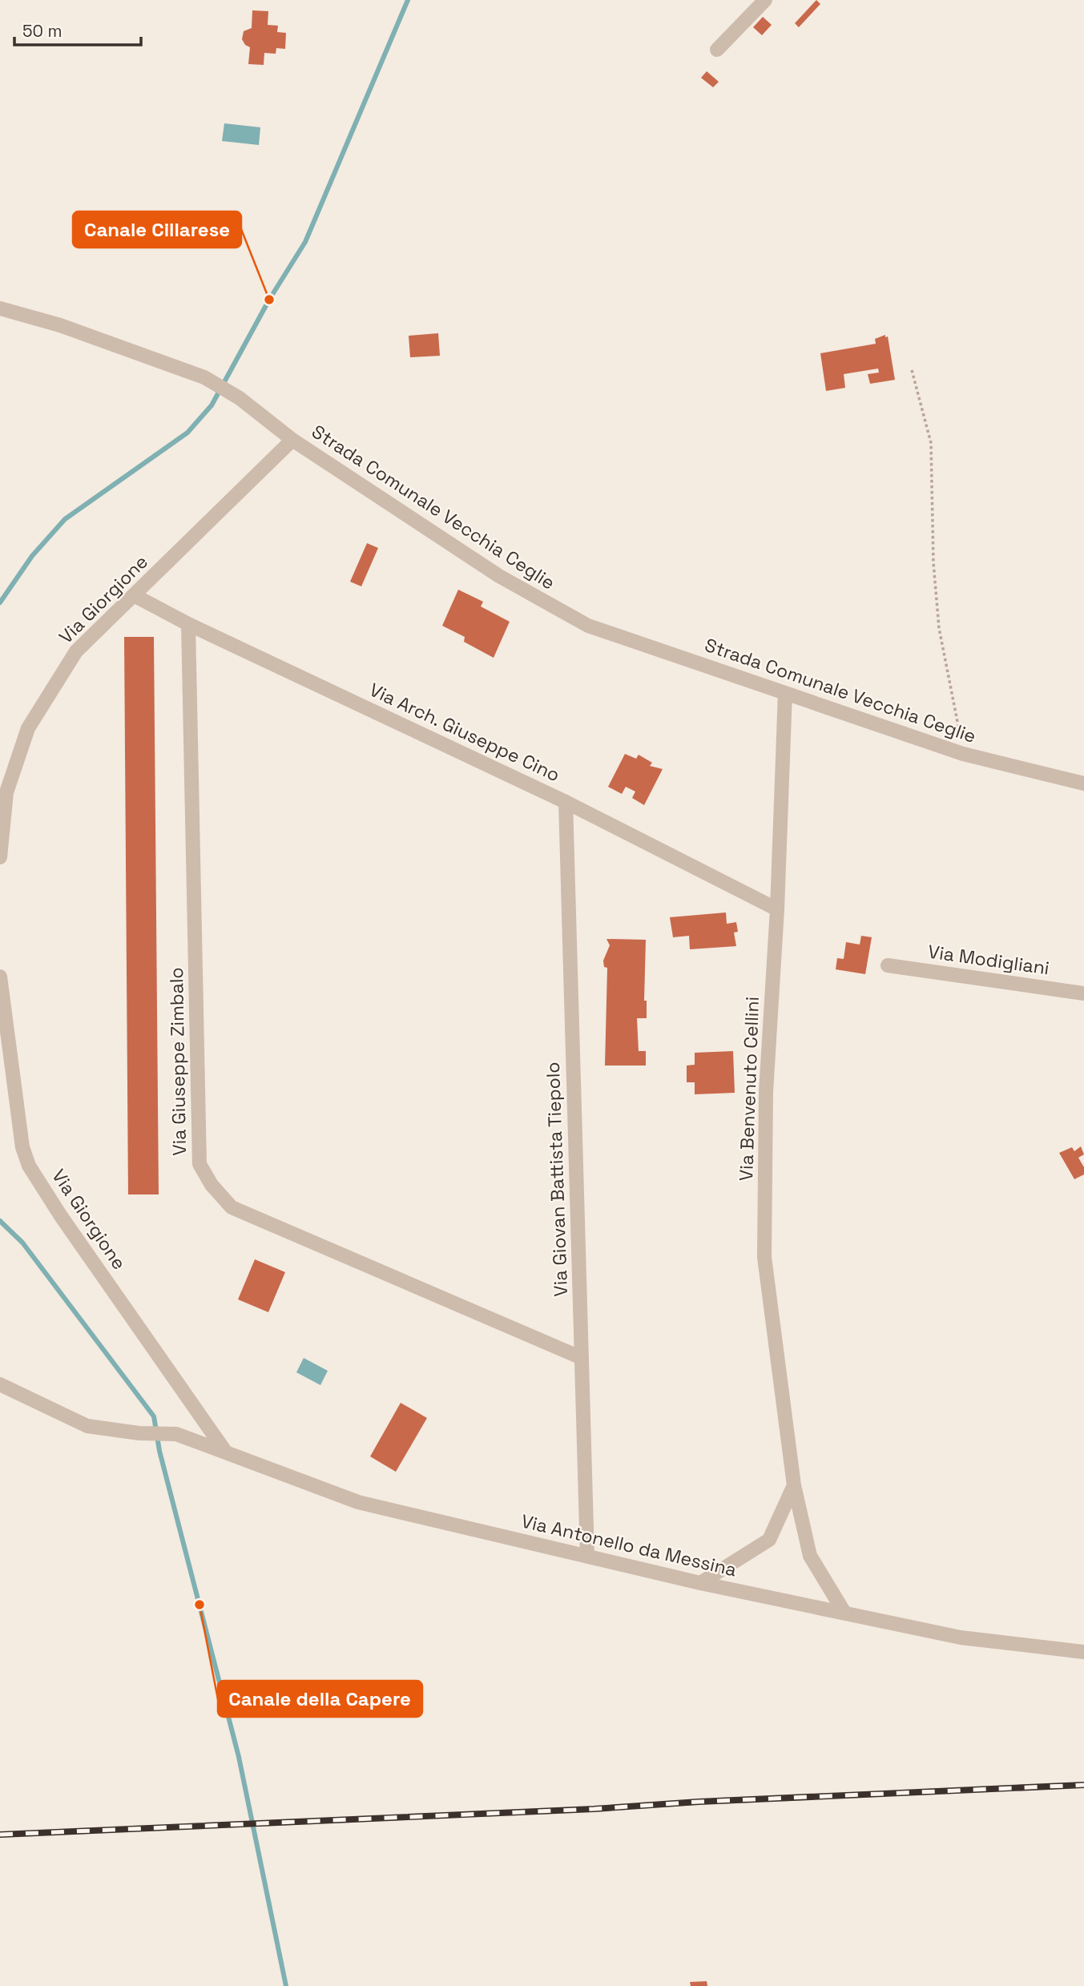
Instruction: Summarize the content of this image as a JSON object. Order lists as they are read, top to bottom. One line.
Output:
{"streets":{"street":["Strada Comunale Vecchia Ceglie","Via Giorgione","Via Arch. Giuseppe Cino","Via Modigliani","Via Giuseppe Zimbalo","Via Benvenuto Cellini","Via Giovan Battista Tiepolo","Via Antonello da Messina"]},"crossings":[["Strada Comunale Vecchia Ceglie","Via Giorgione"],["Strada Comunale Vecchia Ceglie","Via Benvenuto Cellini"],["Via Giorgione","Via Arch. Giuseppe Cino"],["Via Giorgione","Via Antonello da Messina"],["Via Arch. Giuseppe Cino","Via Giuseppe Zimbalo"],["Via Arch. Giuseppe Cino","Via Benvenuto Cellini"],["Via Arch. Giuseppe Cino","Via Giovan Battista Tiepolo"],["Via Giuseppe Zimbalo","Via Giovan Battista Tiepolo"],["Via Benvenuto Cellini","Via Antonello da Messina"],["Via Giovan Battista Tiepolo","Via Antonello da Messina"]],"places":["Canale Cillarese","Canale della Capere"],"scale_bar":"50 m"}
